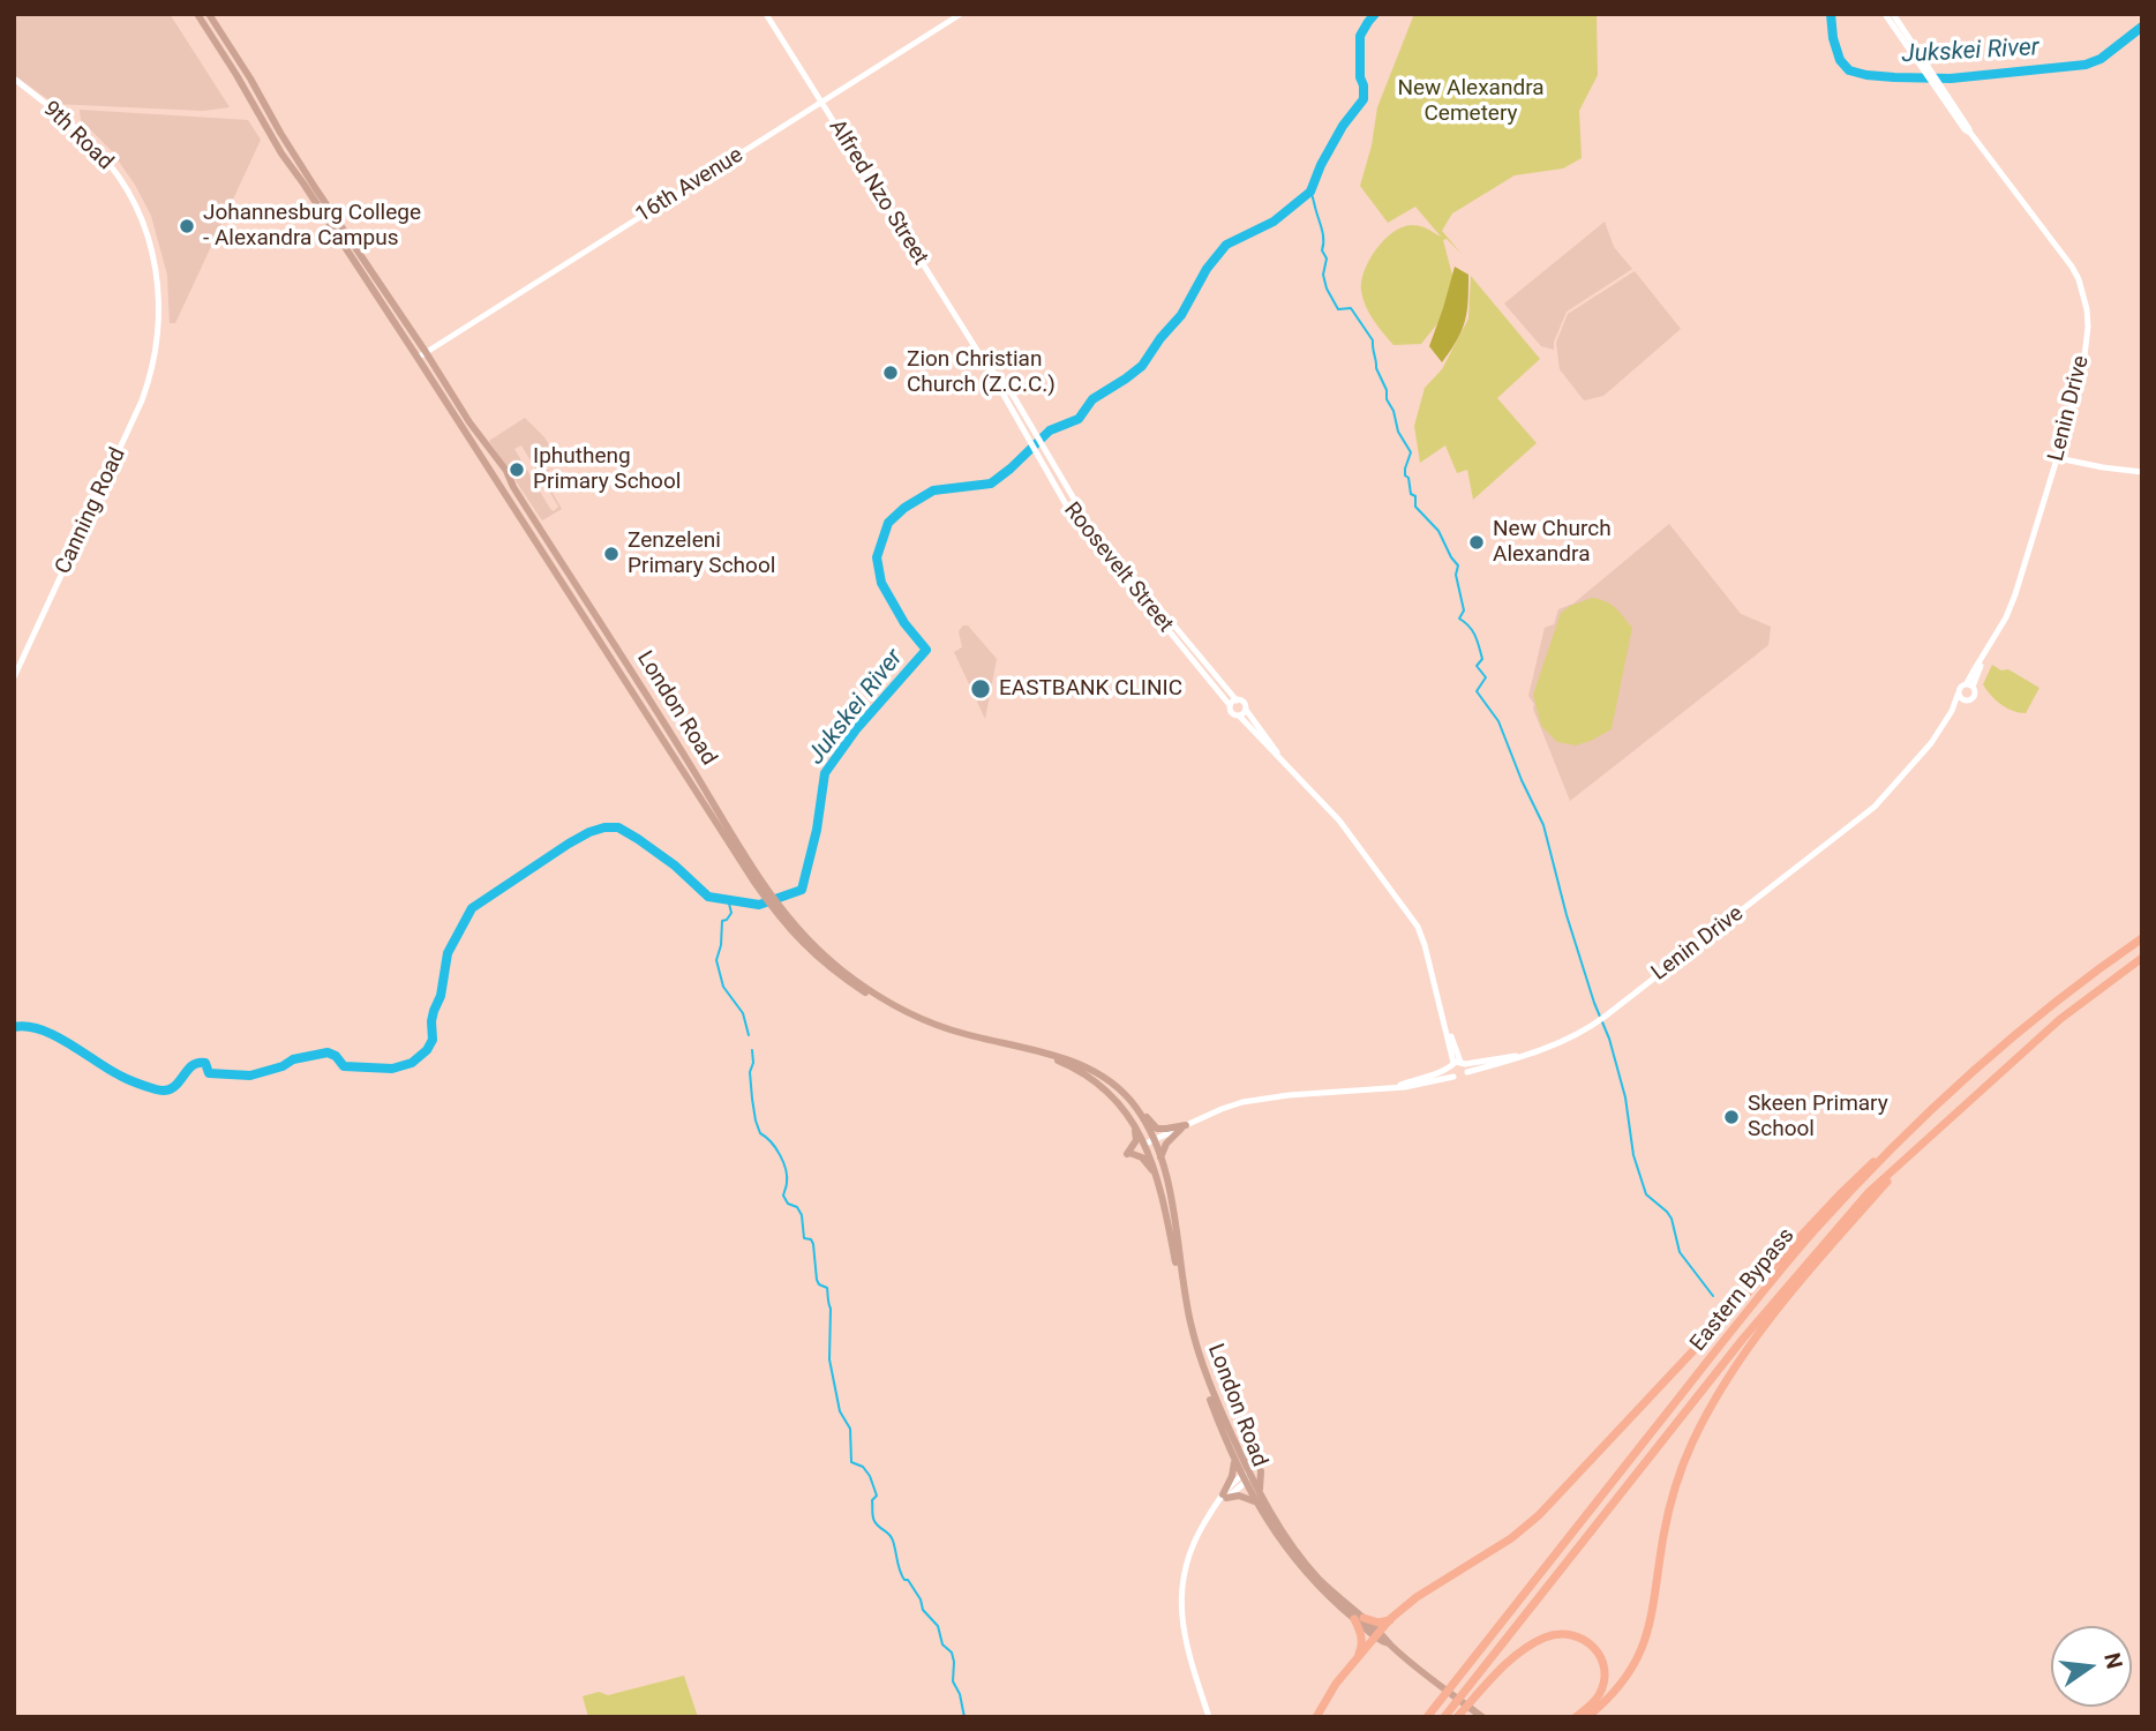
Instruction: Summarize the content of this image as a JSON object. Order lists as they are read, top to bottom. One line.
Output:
{"streets":{"highway":["Eastern Bypass"],"main road":["London Road"],"street":["9th Road","16th Avenue","Alfred Nzo Street","Lenin Drive","Canning Road","Roosevelt Street"]},"crossings":[["9th Road","Canning Road"],["16th Avenue","Alfred Nzo Street"],["16th Avenue","London Road"],["Alfred Nzo Street","Roosevelt Street"]],"water":["Jukskei River"],"parks":["New Alexandra Cemetery"],"places":["Johannesburg College - Alexandra Campus","Zion Christian Church (Z.C.C.)","Iphutheng Primary School","New Church Alexandra","Zenzeleni Primary School","EASTBANK CLINIC","Skeen Primary School"],"north":"right"}
